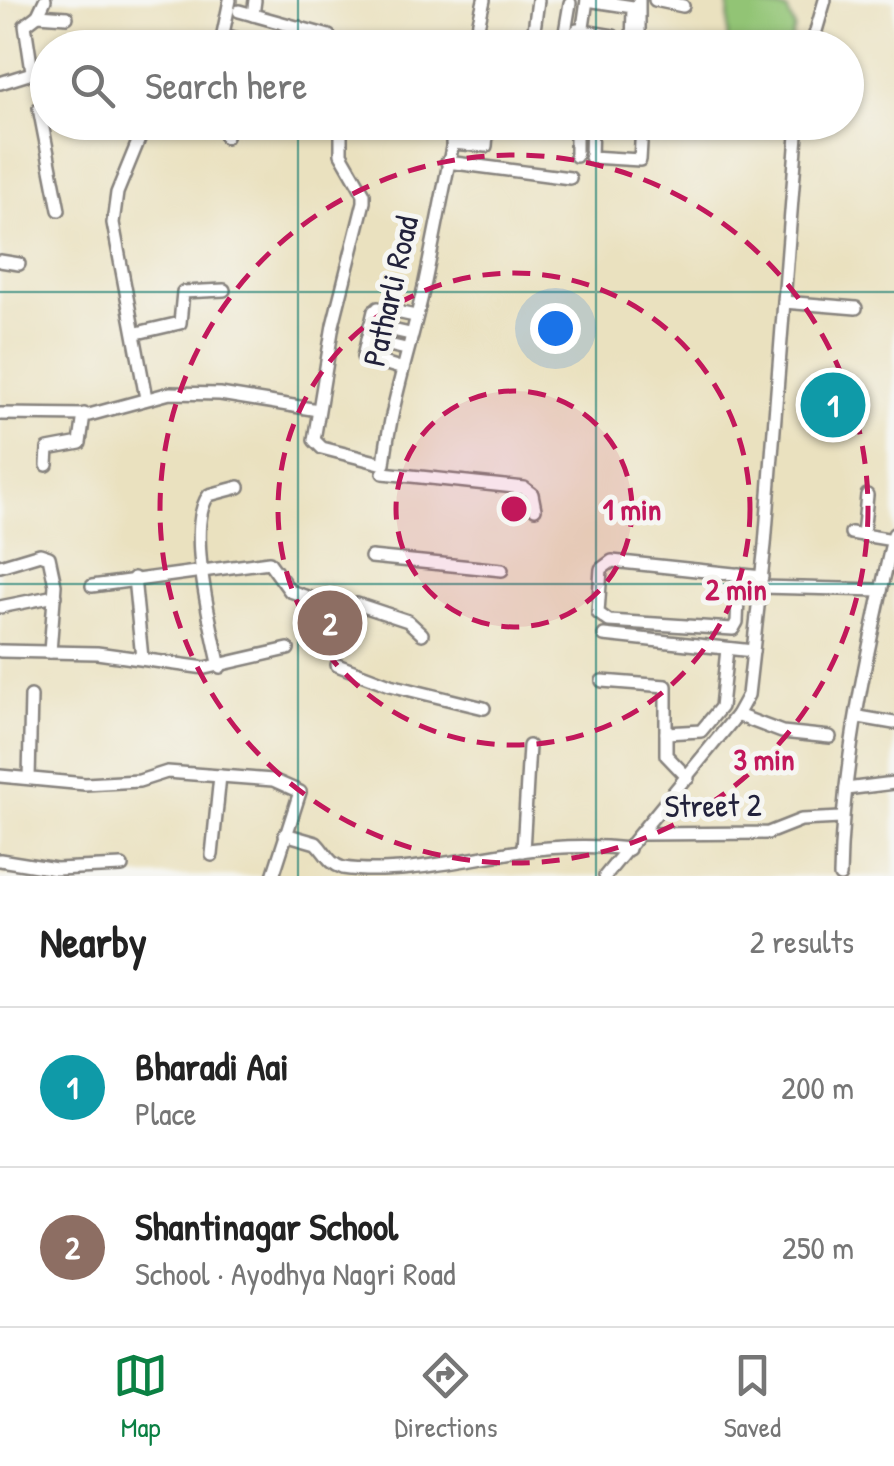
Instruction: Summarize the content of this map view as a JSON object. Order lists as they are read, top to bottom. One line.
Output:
{"streets":{"street":["Patharli Road","Street 2"]},"page":{"search":"Search here","pins":["1","2"],"heading":["Nearby","2 results"],"list":[{"mark":"1","name":"Bharadi Aai","note":"Place","value":"200 m"},{"mark":"2","name":"Shantinagar School","note":"School · Ayodhya Nagri Road","value":"250 m"}],"nav":["Map","Directions","Saved"]},"rings":["1 min","2 min","3 min"]}
